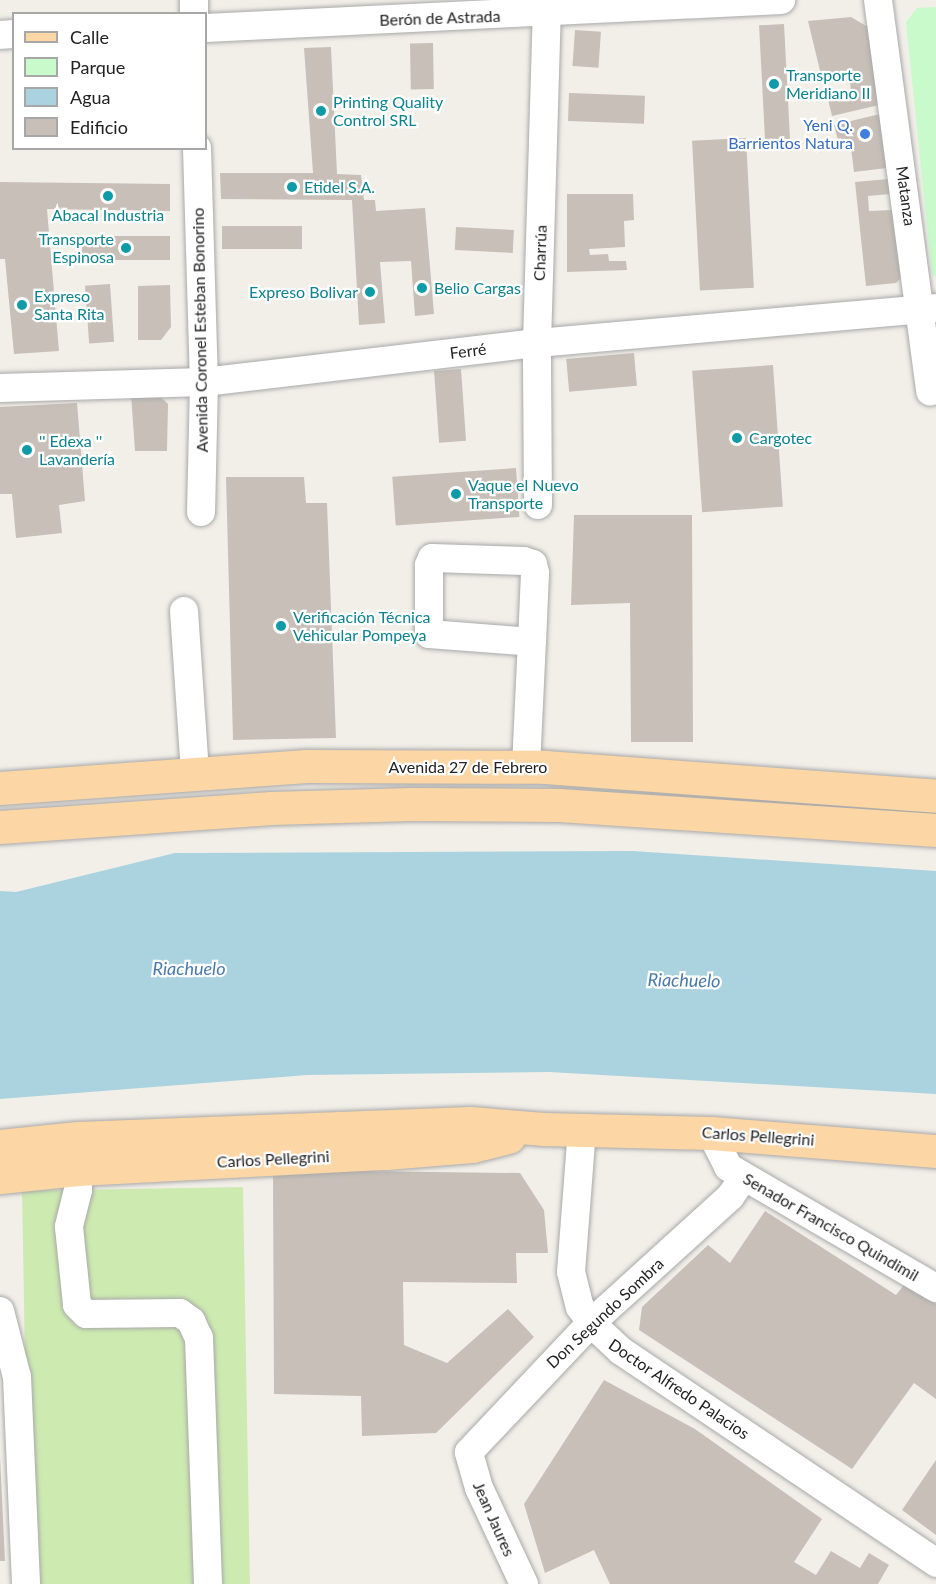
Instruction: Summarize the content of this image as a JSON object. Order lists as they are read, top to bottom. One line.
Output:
{"streets":{"main road":["Avenida 27 de Febrero","Carlos Pellegrini"],"street":["Berón de Astrada","Matanza","Charrúa","Avenida Coronel Esteban Bonorino","Ferré","Senador Francisco Quindimil","Don Segundo Sombra","Doctor Alfredo Palacios","Jean Jaures"]},"crossings":[["Berón de Astrada","Charrúa"],["Matanza","Ferré"],["Charrúa","Ferré"],["Avenida Coronel Esteban Bonorino","Ferré"],["Carlos Pellegrini","Senador Francisco Quindimil"],["Carlos Pellegrini","Doctor Alfredo Palacios"],["Senador Francisco Quindimil","Don Segundo Sombra"],["Don Segundo Sombra","Doctor Alfredo Palacios"],["Don Segundo Sombra","Jean Jaures"]],"water":["Riachuelo"],"places":["Transporte Meridiano II","Printing Quality Control SRL","Yeni Q. Barrientos Natura","Etidel S.A.","Abacal Industria","Transporte Espinosa","Belio Cargas","Expreso Bolivar","Expreso Santa Rita","Cargotec","'' Edexa '' Lavandería","Vaque el Nuevo Transporte","Verificación Técnica Vehicular Pompeya"],"legend":["Calle","Parque","Agua","Edificio"]}
